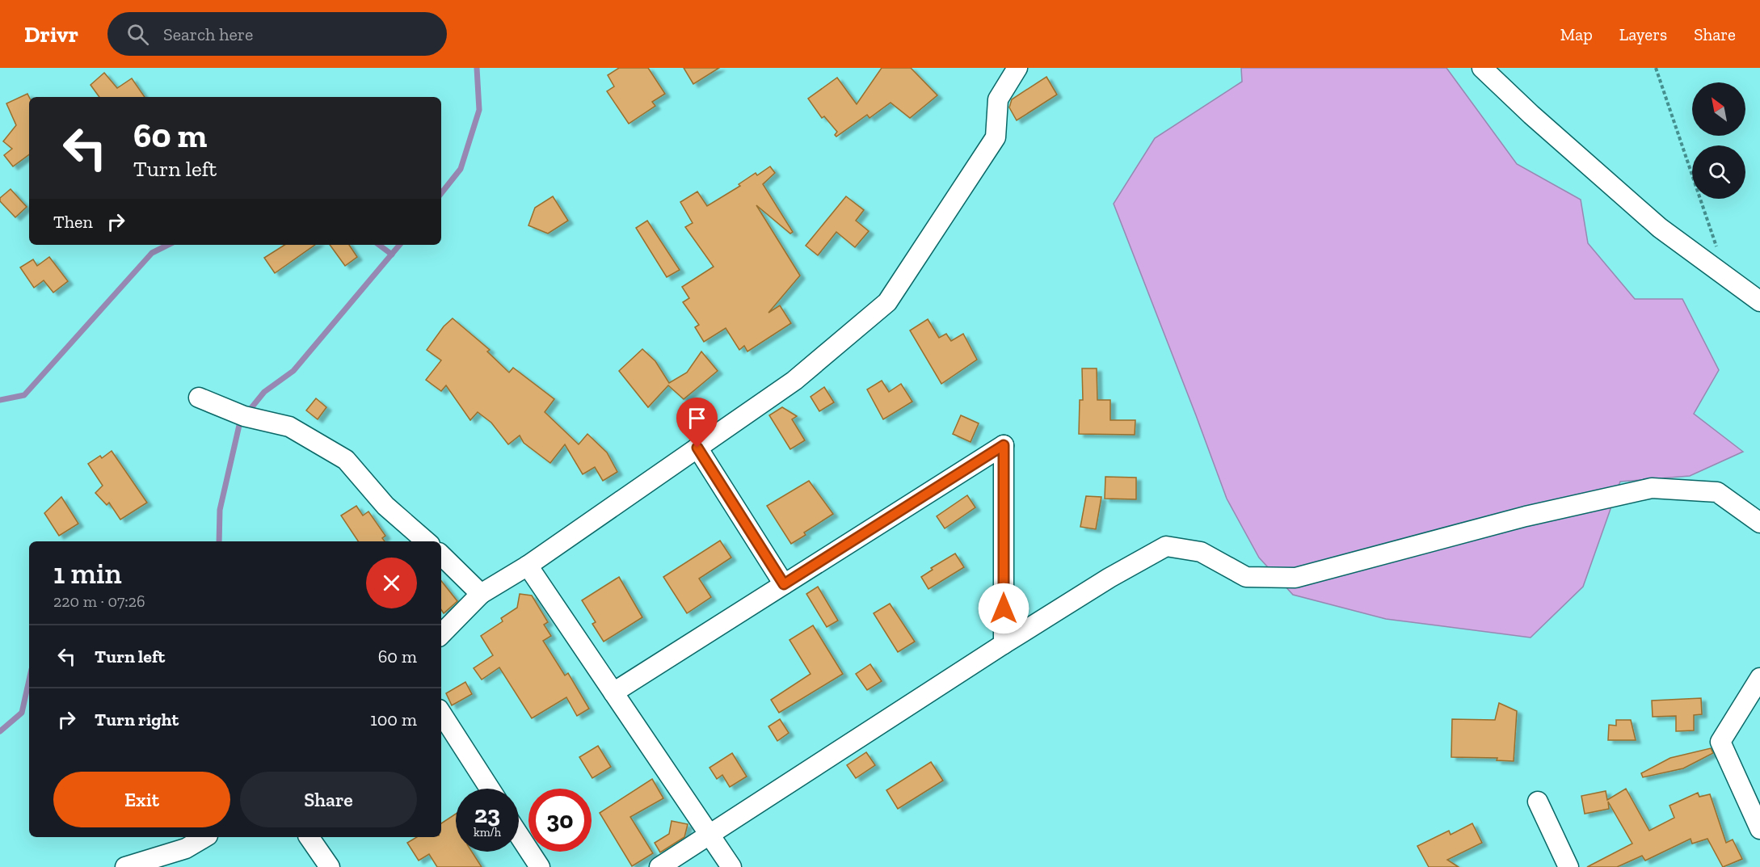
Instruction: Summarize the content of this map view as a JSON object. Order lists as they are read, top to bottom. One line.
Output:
{"north":"top left","page":{"header":"Drivr","search":"Search here","nav":["Map","Layers","Share"],"turn":["60 m","Turn left"],"then":"Then","heading":["1 min","220 m · 07:26"],"list":[{"name":"Turn left","value":"60 m"},{"name":"Turn right","value":"100 m"}],"buttons":["Exit","Share"],"speed":"23 km/h","limit":"30"}}
